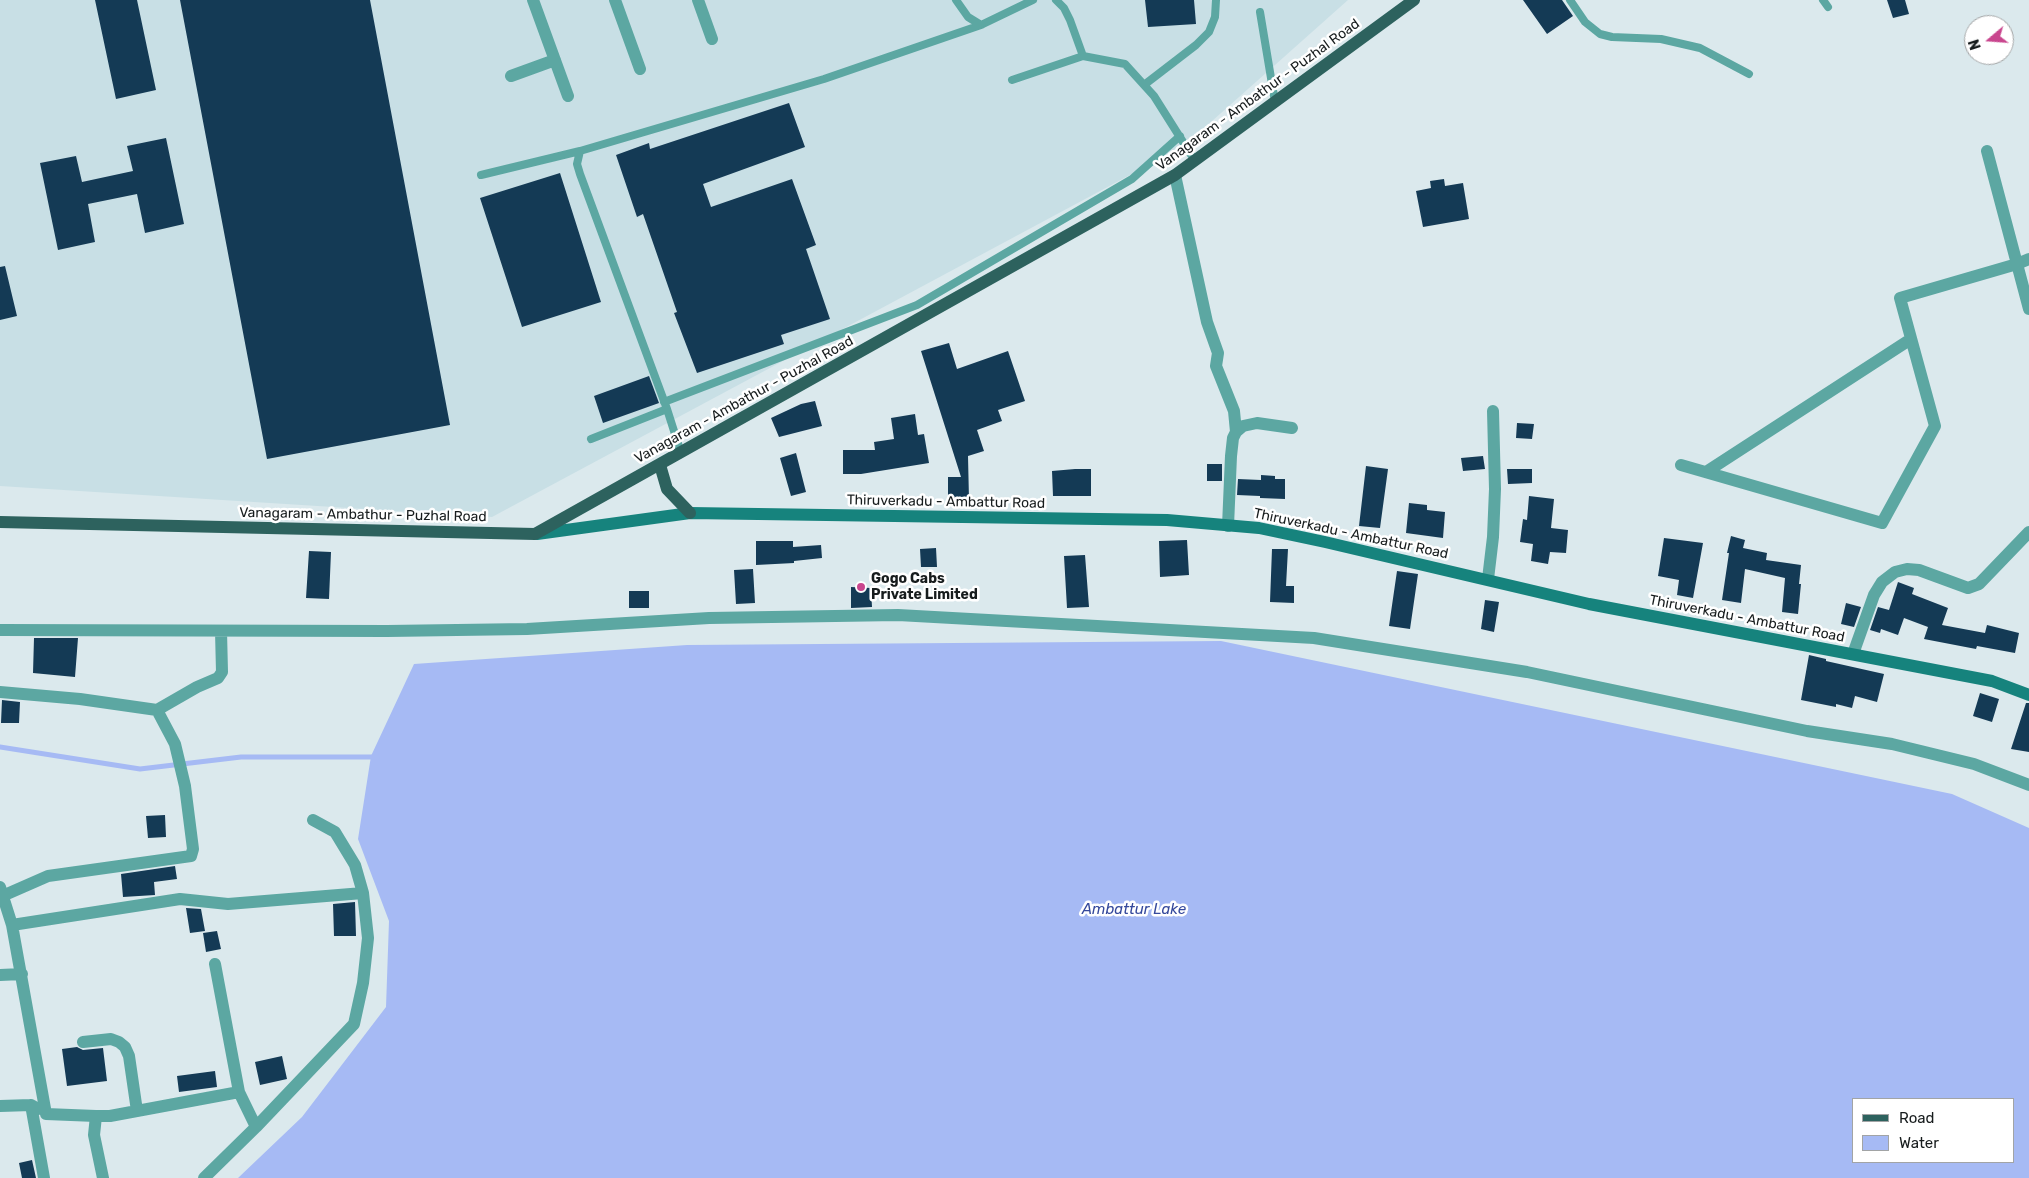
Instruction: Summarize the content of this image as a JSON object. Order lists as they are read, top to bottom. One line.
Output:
{"streets":{"main road":["Vanagaram - Ambathur - Puzhal Road","Thiruverkadu - Ambattur Road"]},"crossings":[["Vanagaram - Ambathur - Puzhal Road","Thiruverkadu - Ambattur Road"]],"water":["Ambattur Lake"],"places":["Gogo Cabs Private Limited"],"legend":["Road","Water"],"north":"left"}
